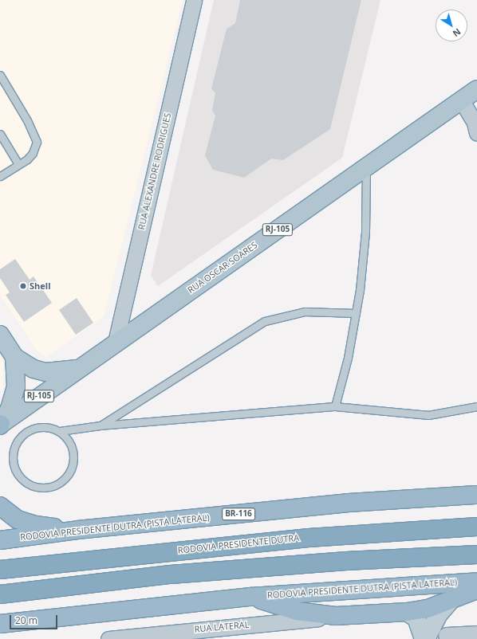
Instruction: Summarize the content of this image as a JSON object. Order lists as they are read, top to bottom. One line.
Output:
{"streets":{"highway":["BR-116","RODOVIA PRESIDENTE DUTRA (PISTA LATERAL)","RODOVIA PRESIDENTE DUTRA"],"main road":["RJ-105","RUA OSCAR SOARES"],"street":["RUA ALEXANDRE RODRIGUES","RUA LATERAL"]},"crossings":[["RUA ALEXANDRE RODRIGUES","RUA OSCAR SOARES"],["RJ-105","RUA OSCAR SOARES"]],"places":["Shell"],"scale_bar":"20 m","north":"bottom right"}
